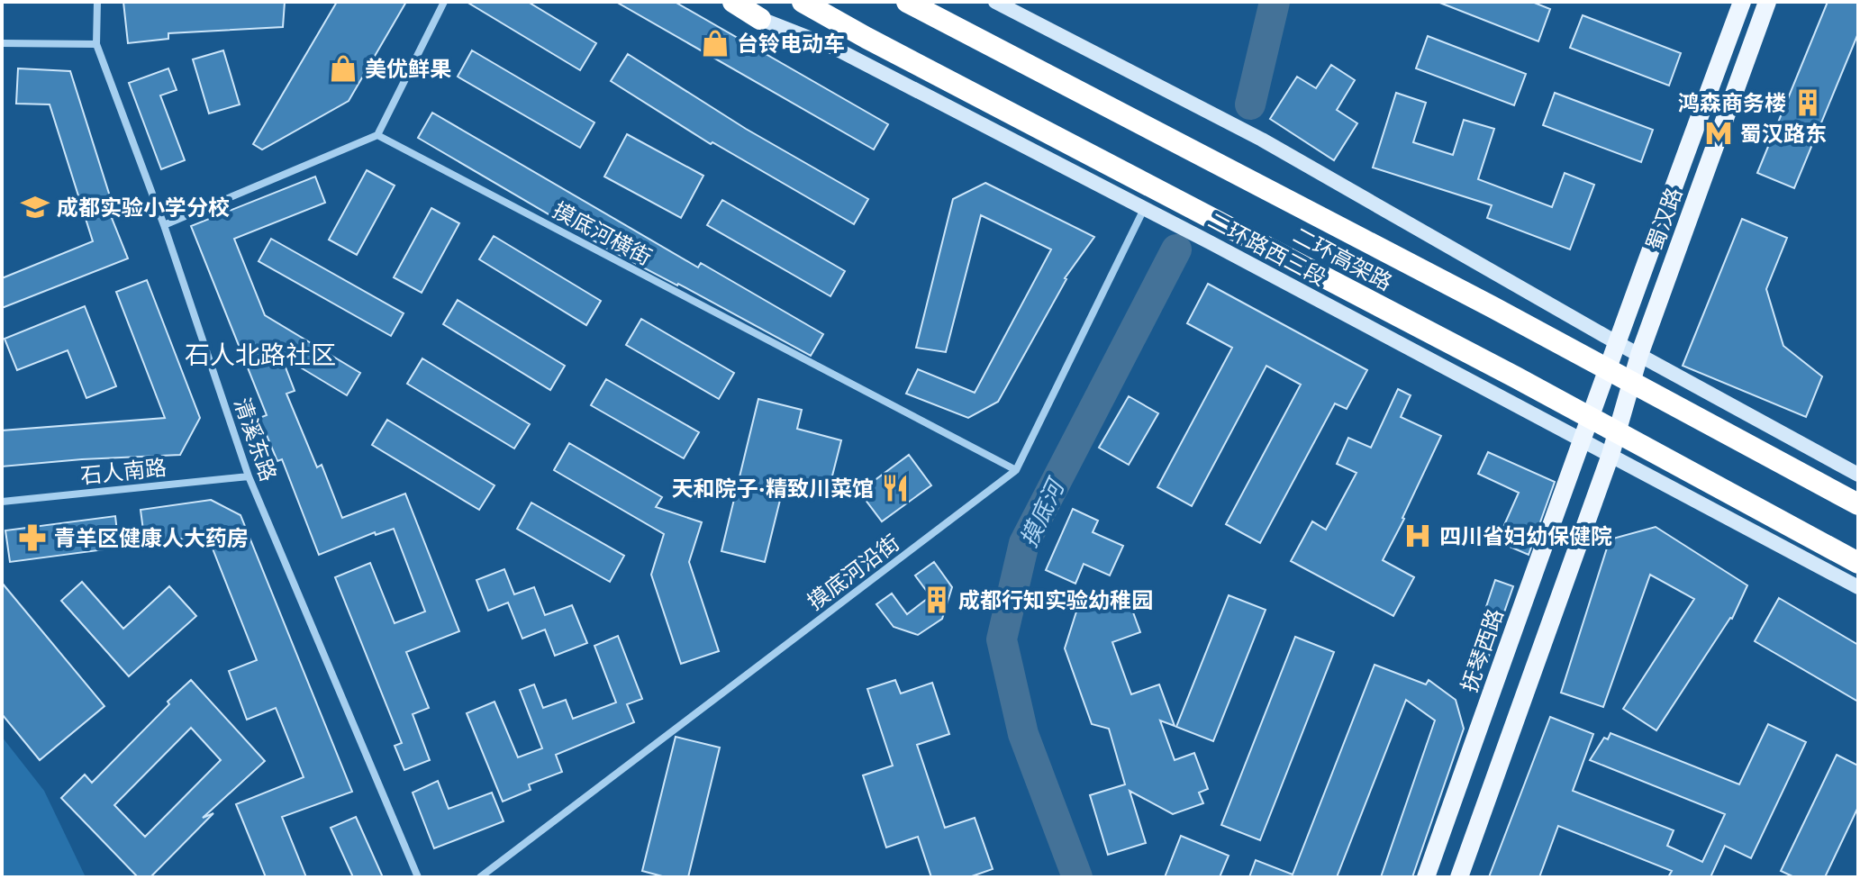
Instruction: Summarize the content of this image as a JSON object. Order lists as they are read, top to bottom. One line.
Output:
{"streets":{"highway":["二环高架路"],"main road":["蜀汉路","二环路西三段","抚琴西路"],"street":["摸底河横街","清溪东路","石人南路","摸底河沿街"]},"crossings":[["蜀汉路","二环路西三段"],["蜀汉路","抚琴西路"],["摸底河横街","摸底河沿街"],["二环路西三段","摸底河沿街"],["二环路西三段","抚琴西路"],["清溪东路","石人南路"]],"districts":["石人北路社区"],"water":["摸底河"],"places":{"shop":["台铃电动车","美优鲜果"],"building":["鸿森商务楼","成都行知实验幼稚园"],"metro station":["蜀汉路东"],"school or university":["成都实验小学分校"],"restaurant":["天和院子·精致川菜馆"],"hospital":["四川省妇幼保健院"],"pharmacy":["青羊区健康人大药房"]}}
